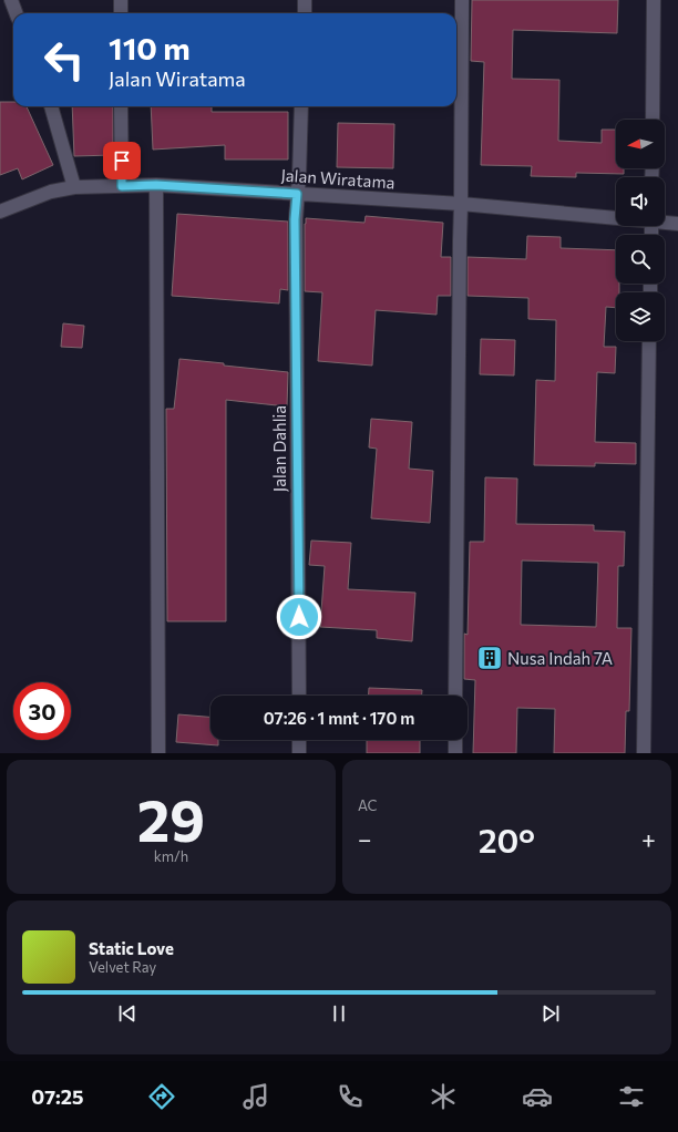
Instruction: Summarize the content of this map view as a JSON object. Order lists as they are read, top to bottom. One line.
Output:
{"streets":{"street":["Jalan Wiratama","Jalan Dahlia"]},"crossings":[["Jalan Wiratama","Jalan Dahlia"]],"places":{"building":["Nusa Indah 7A"]},"north":"left","page":{"turn":["110 m","Jalan Wiratama"],"limit":"30","trip":"07:26 · 1 mnt · 170 m","tile":[["29","km/h"],"AC"],"heat":["−","20°","+"],"song":["Static Love","Velvet Ray"],"tabs":"07:25"}}
